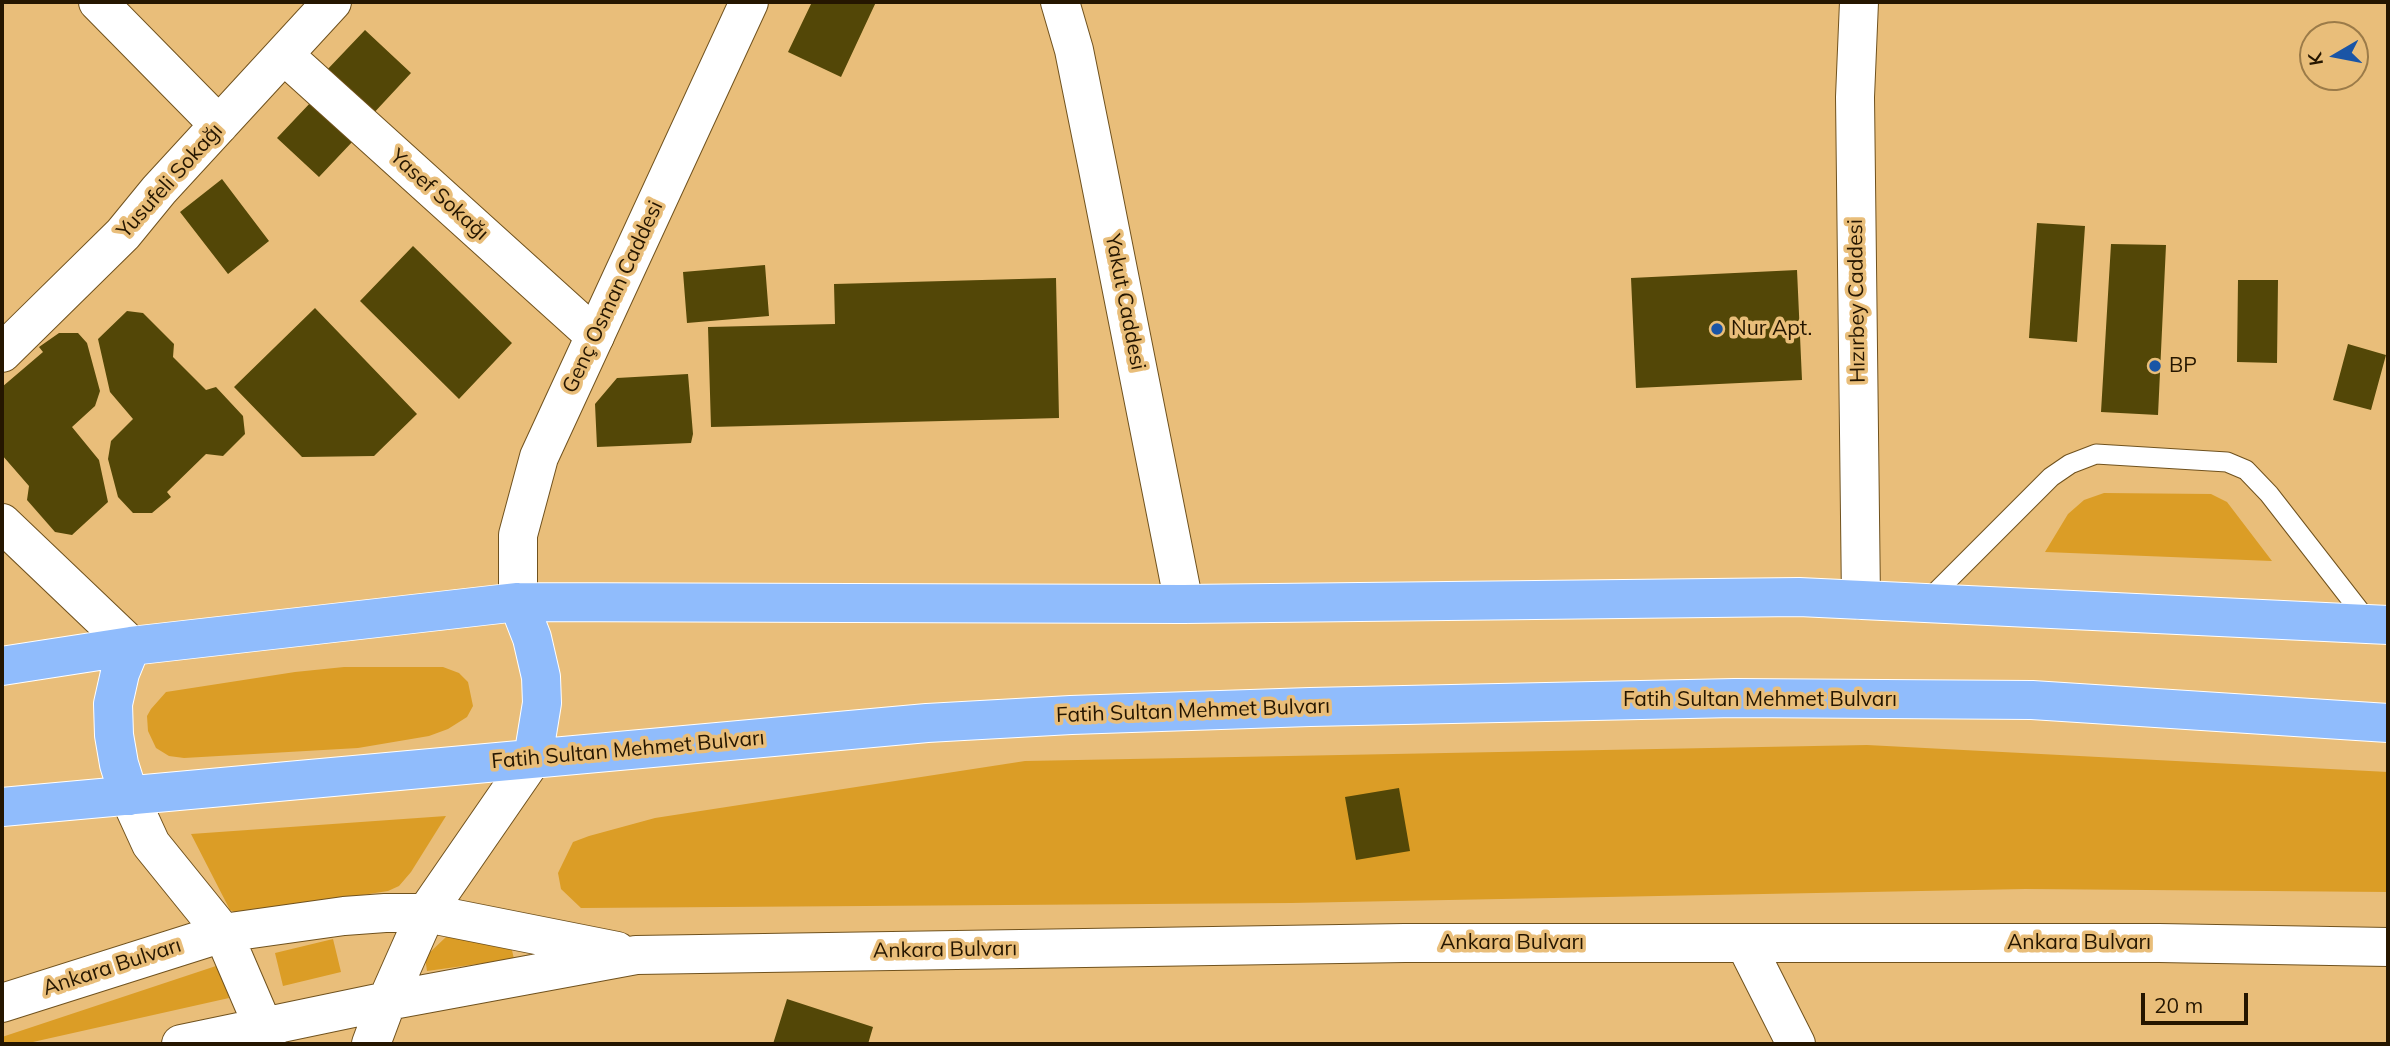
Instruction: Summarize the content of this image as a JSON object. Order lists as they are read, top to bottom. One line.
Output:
{"streets":{"highway":["Fatih Sultan Mehmet Bulvarı"],"main road":["Yusufeli Sokağı","Yasef Sokağı","Genç Osman Caddesi","Hızırbey Caddesi","Yakut Caddesi","Ankara Bulvarı"]},"crossings":[["Yusufeli Sokağı","Yasef Sokağı"],["Yasef Sokağı","Genç Osman Caddesi"]],"places":["Nur Apt.","BP"],"scale_bar":"20 m","north":"left"}
